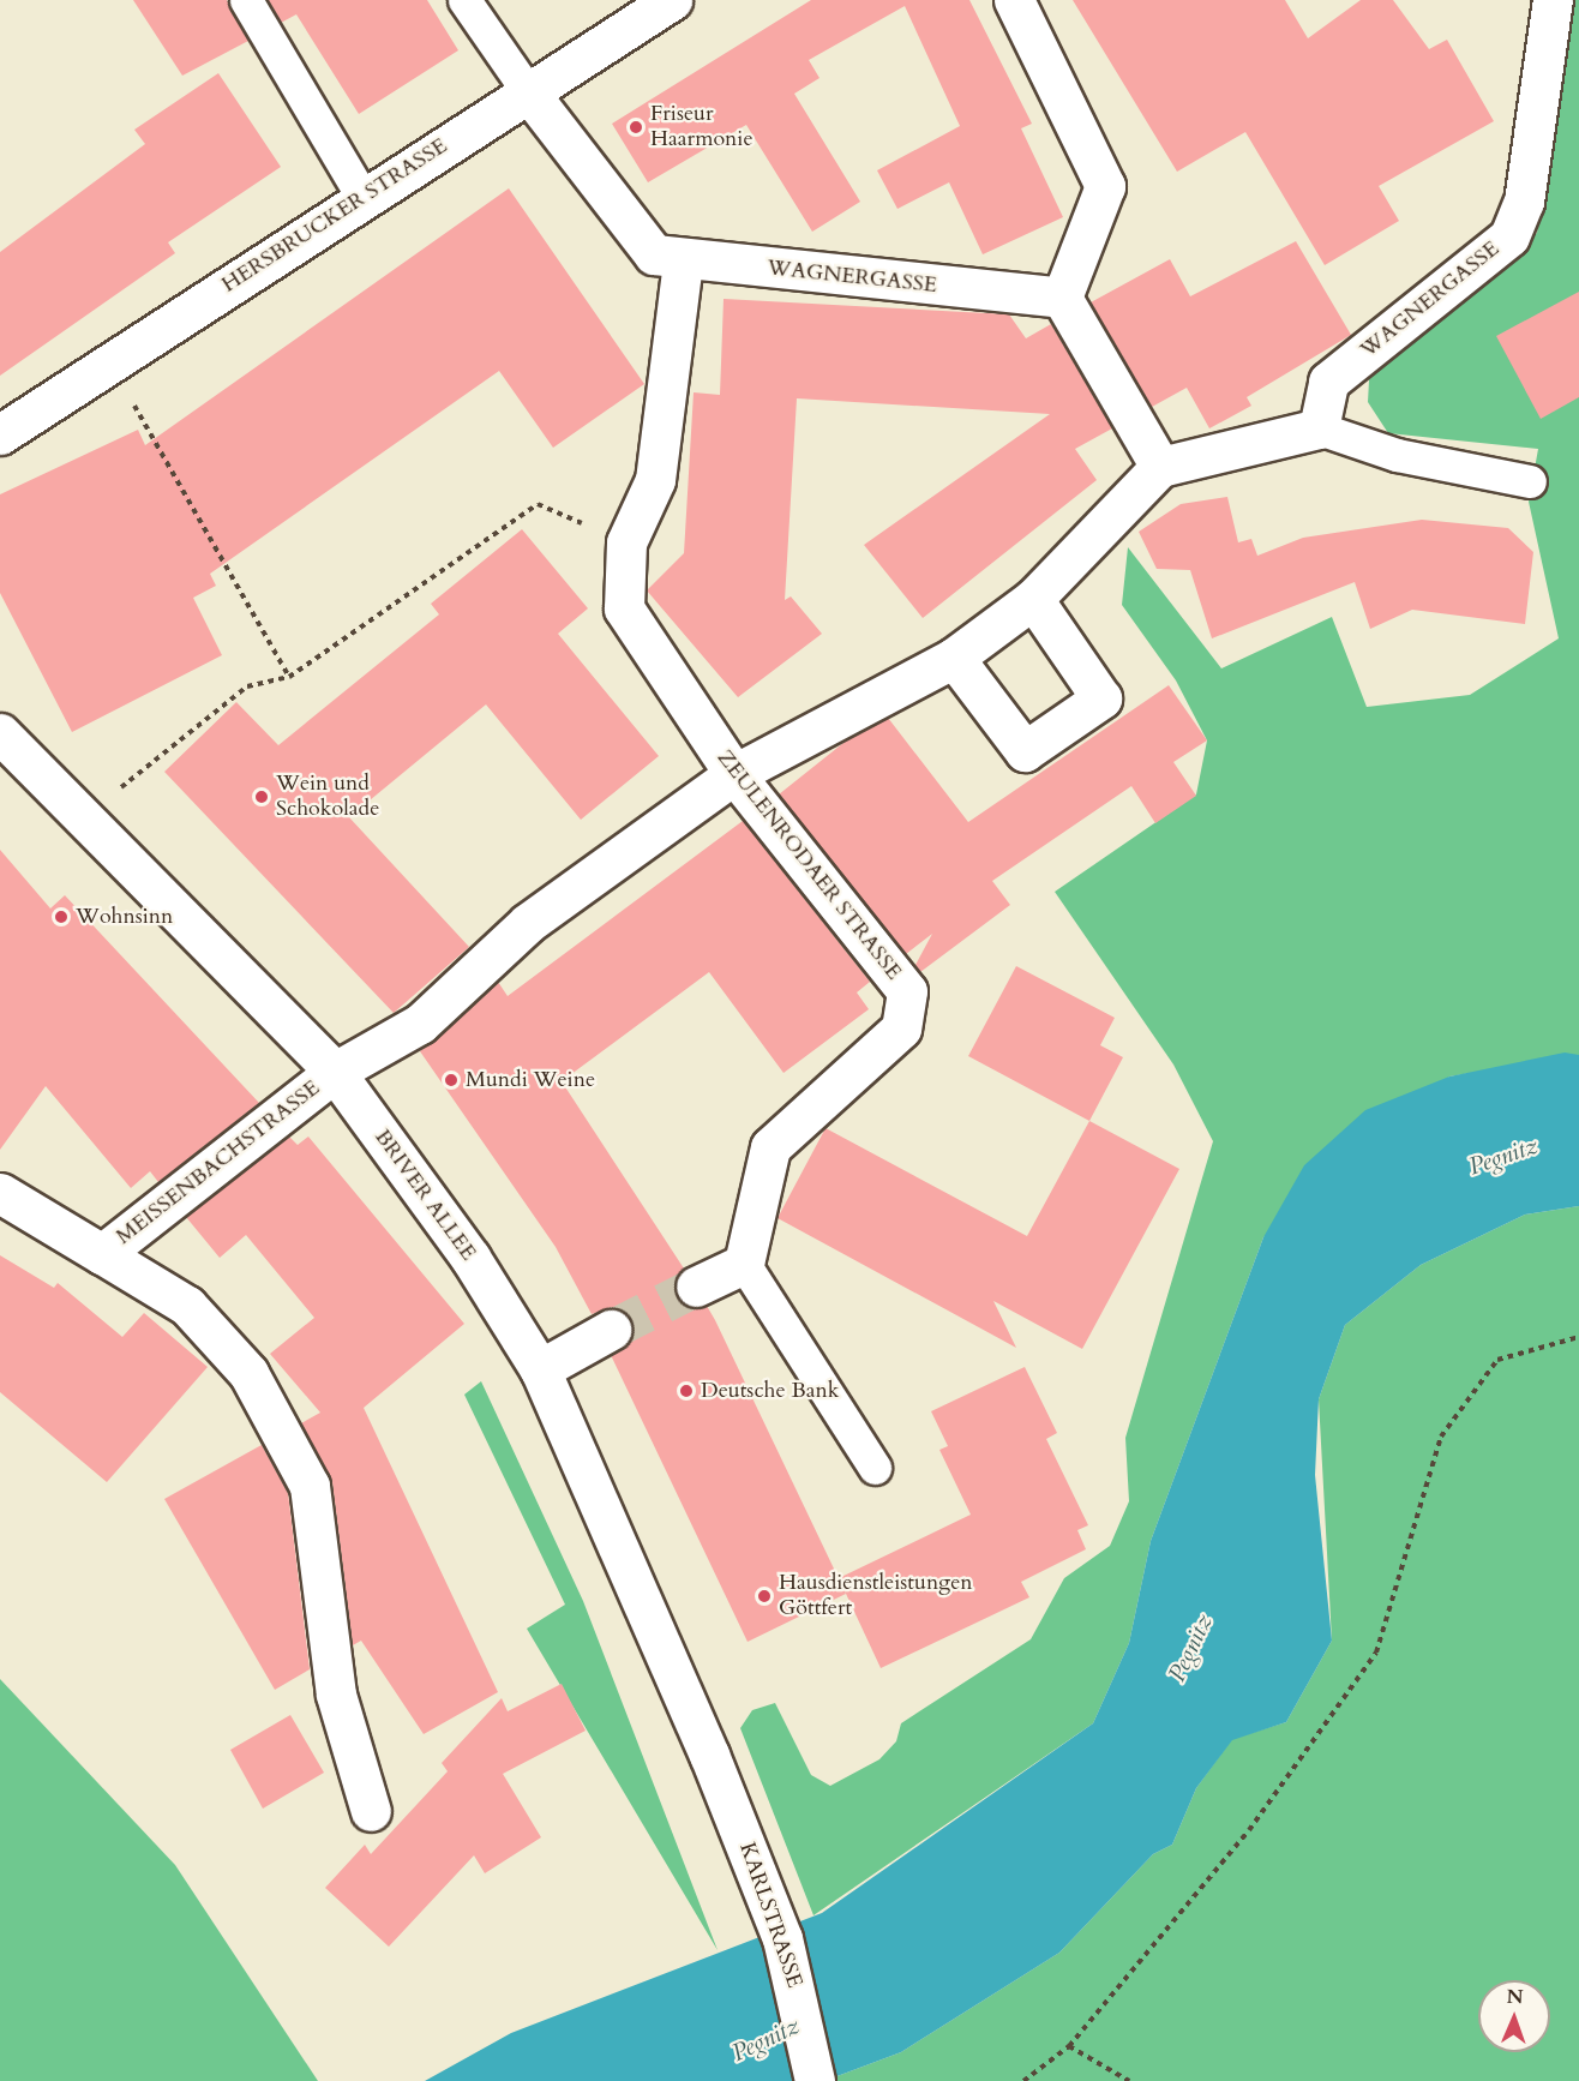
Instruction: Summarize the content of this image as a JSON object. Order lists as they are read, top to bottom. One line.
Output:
{"streets":{"street":["HERSBRUCKER STRASSE","WAGNERGASSE","ZEULENRODAER STRASSE","MEISSENBACHSTRASSE","BRIVER ALLEE","KARLSTRASSE"]},"crossings":[["HERSBRUCKER STRASSE","WAGNERGASSE"],["WAGNERGASSE","ZEULENRODAER STRASSE"],["ZEULENRODAER STRASSE","MEISSENBACHSTRASSE"],["MEISSENBACHSTRASSE","BRIVER ALLEE"],["BRIVER ALLEE","KARLSTRASSE"]],"water":["Pegnitz"],"places":["Friseur Haarmonie","Wein und Schokolade","Wohnsinn","Mundi Weine","Deutsche Bank","Hausdienstleistungen Göttfert"],"north":"top"}
